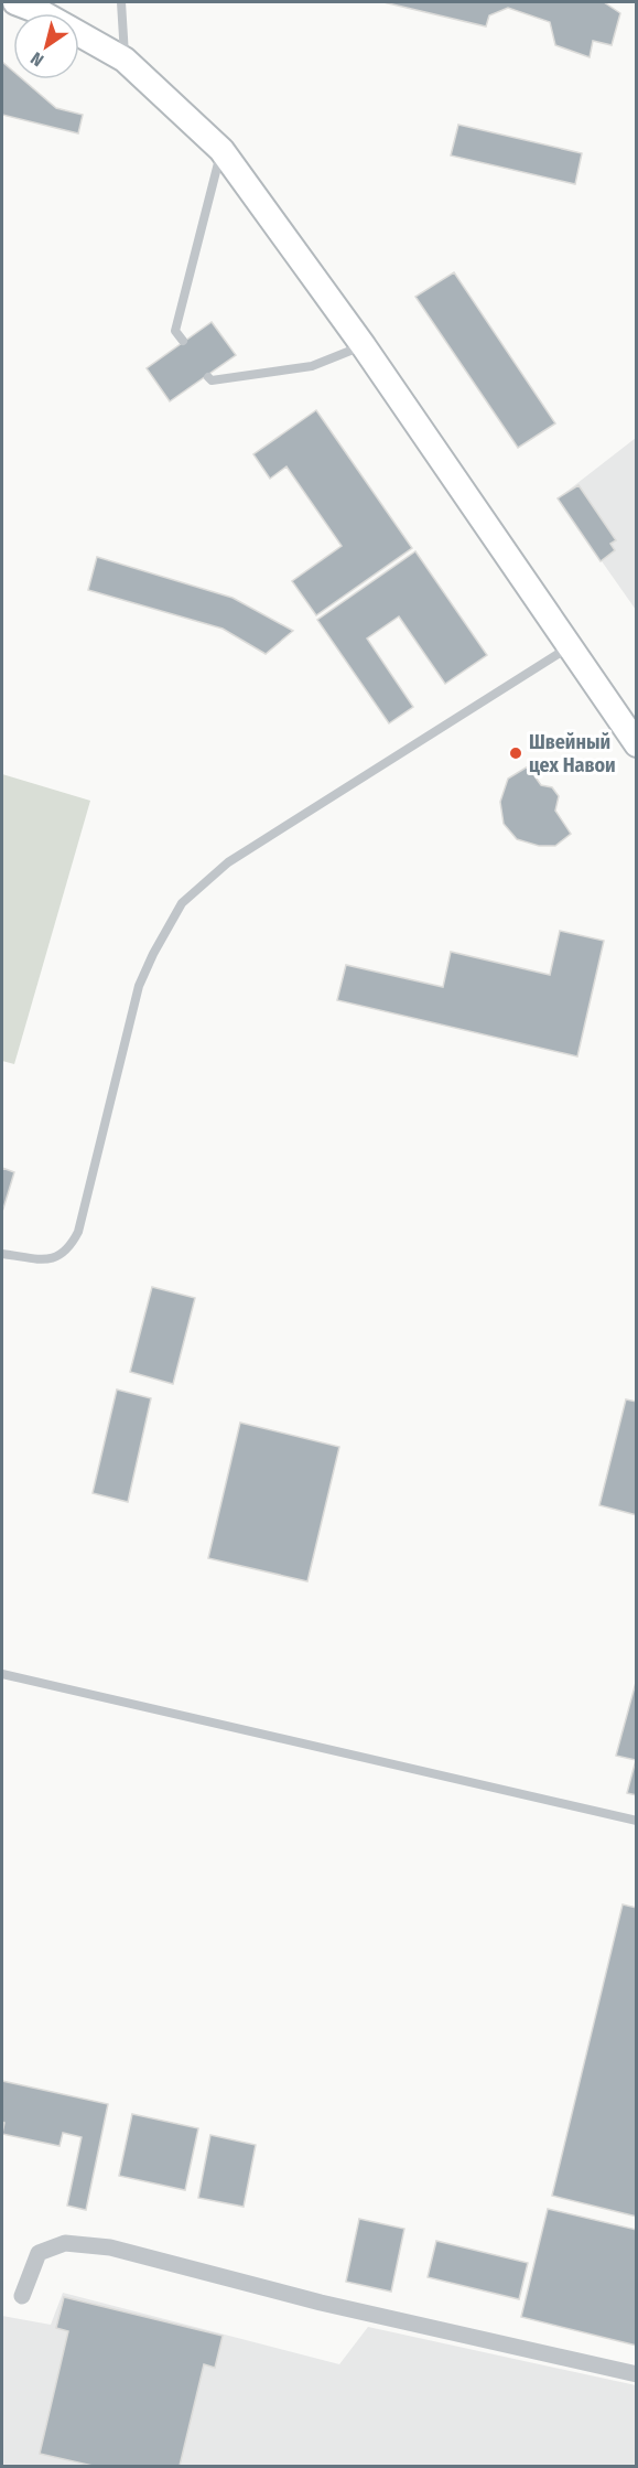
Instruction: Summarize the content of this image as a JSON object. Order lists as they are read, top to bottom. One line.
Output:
{"places":["Швейный цех Навои"],"north":"bottom left"}
